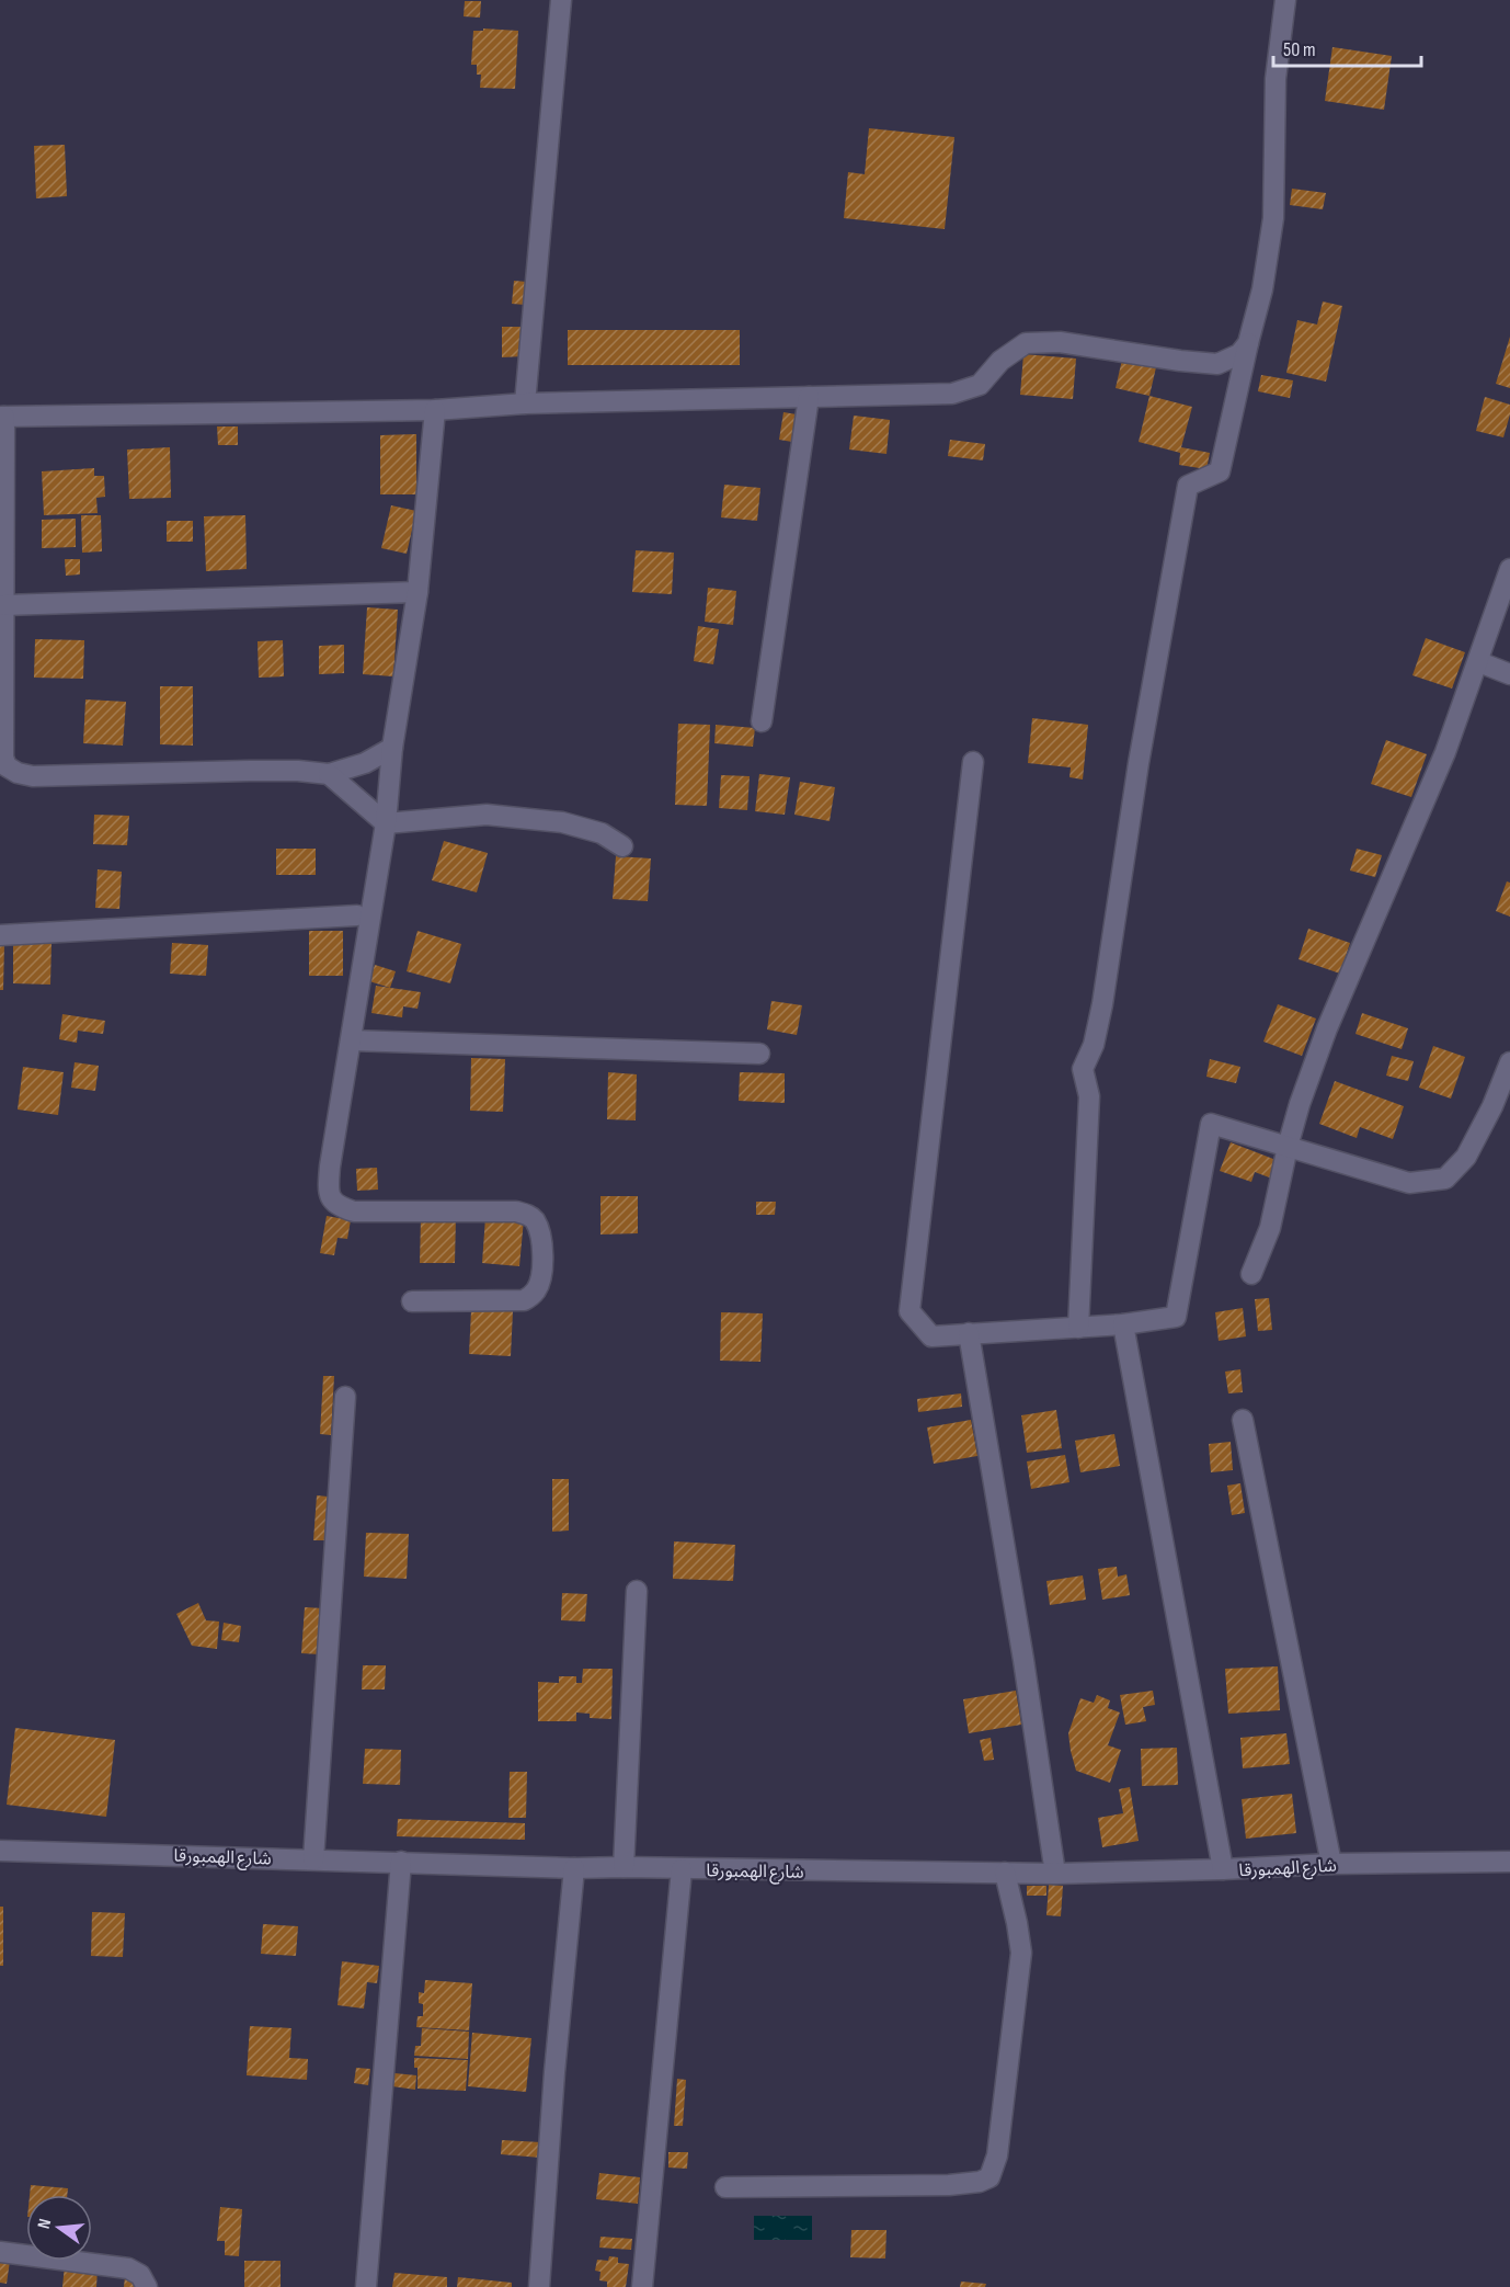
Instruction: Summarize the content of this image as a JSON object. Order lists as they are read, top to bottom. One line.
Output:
{"streets":{"street":["شارع الهمبورقا"]},"scale_bar":"50 m","north":"left"}
